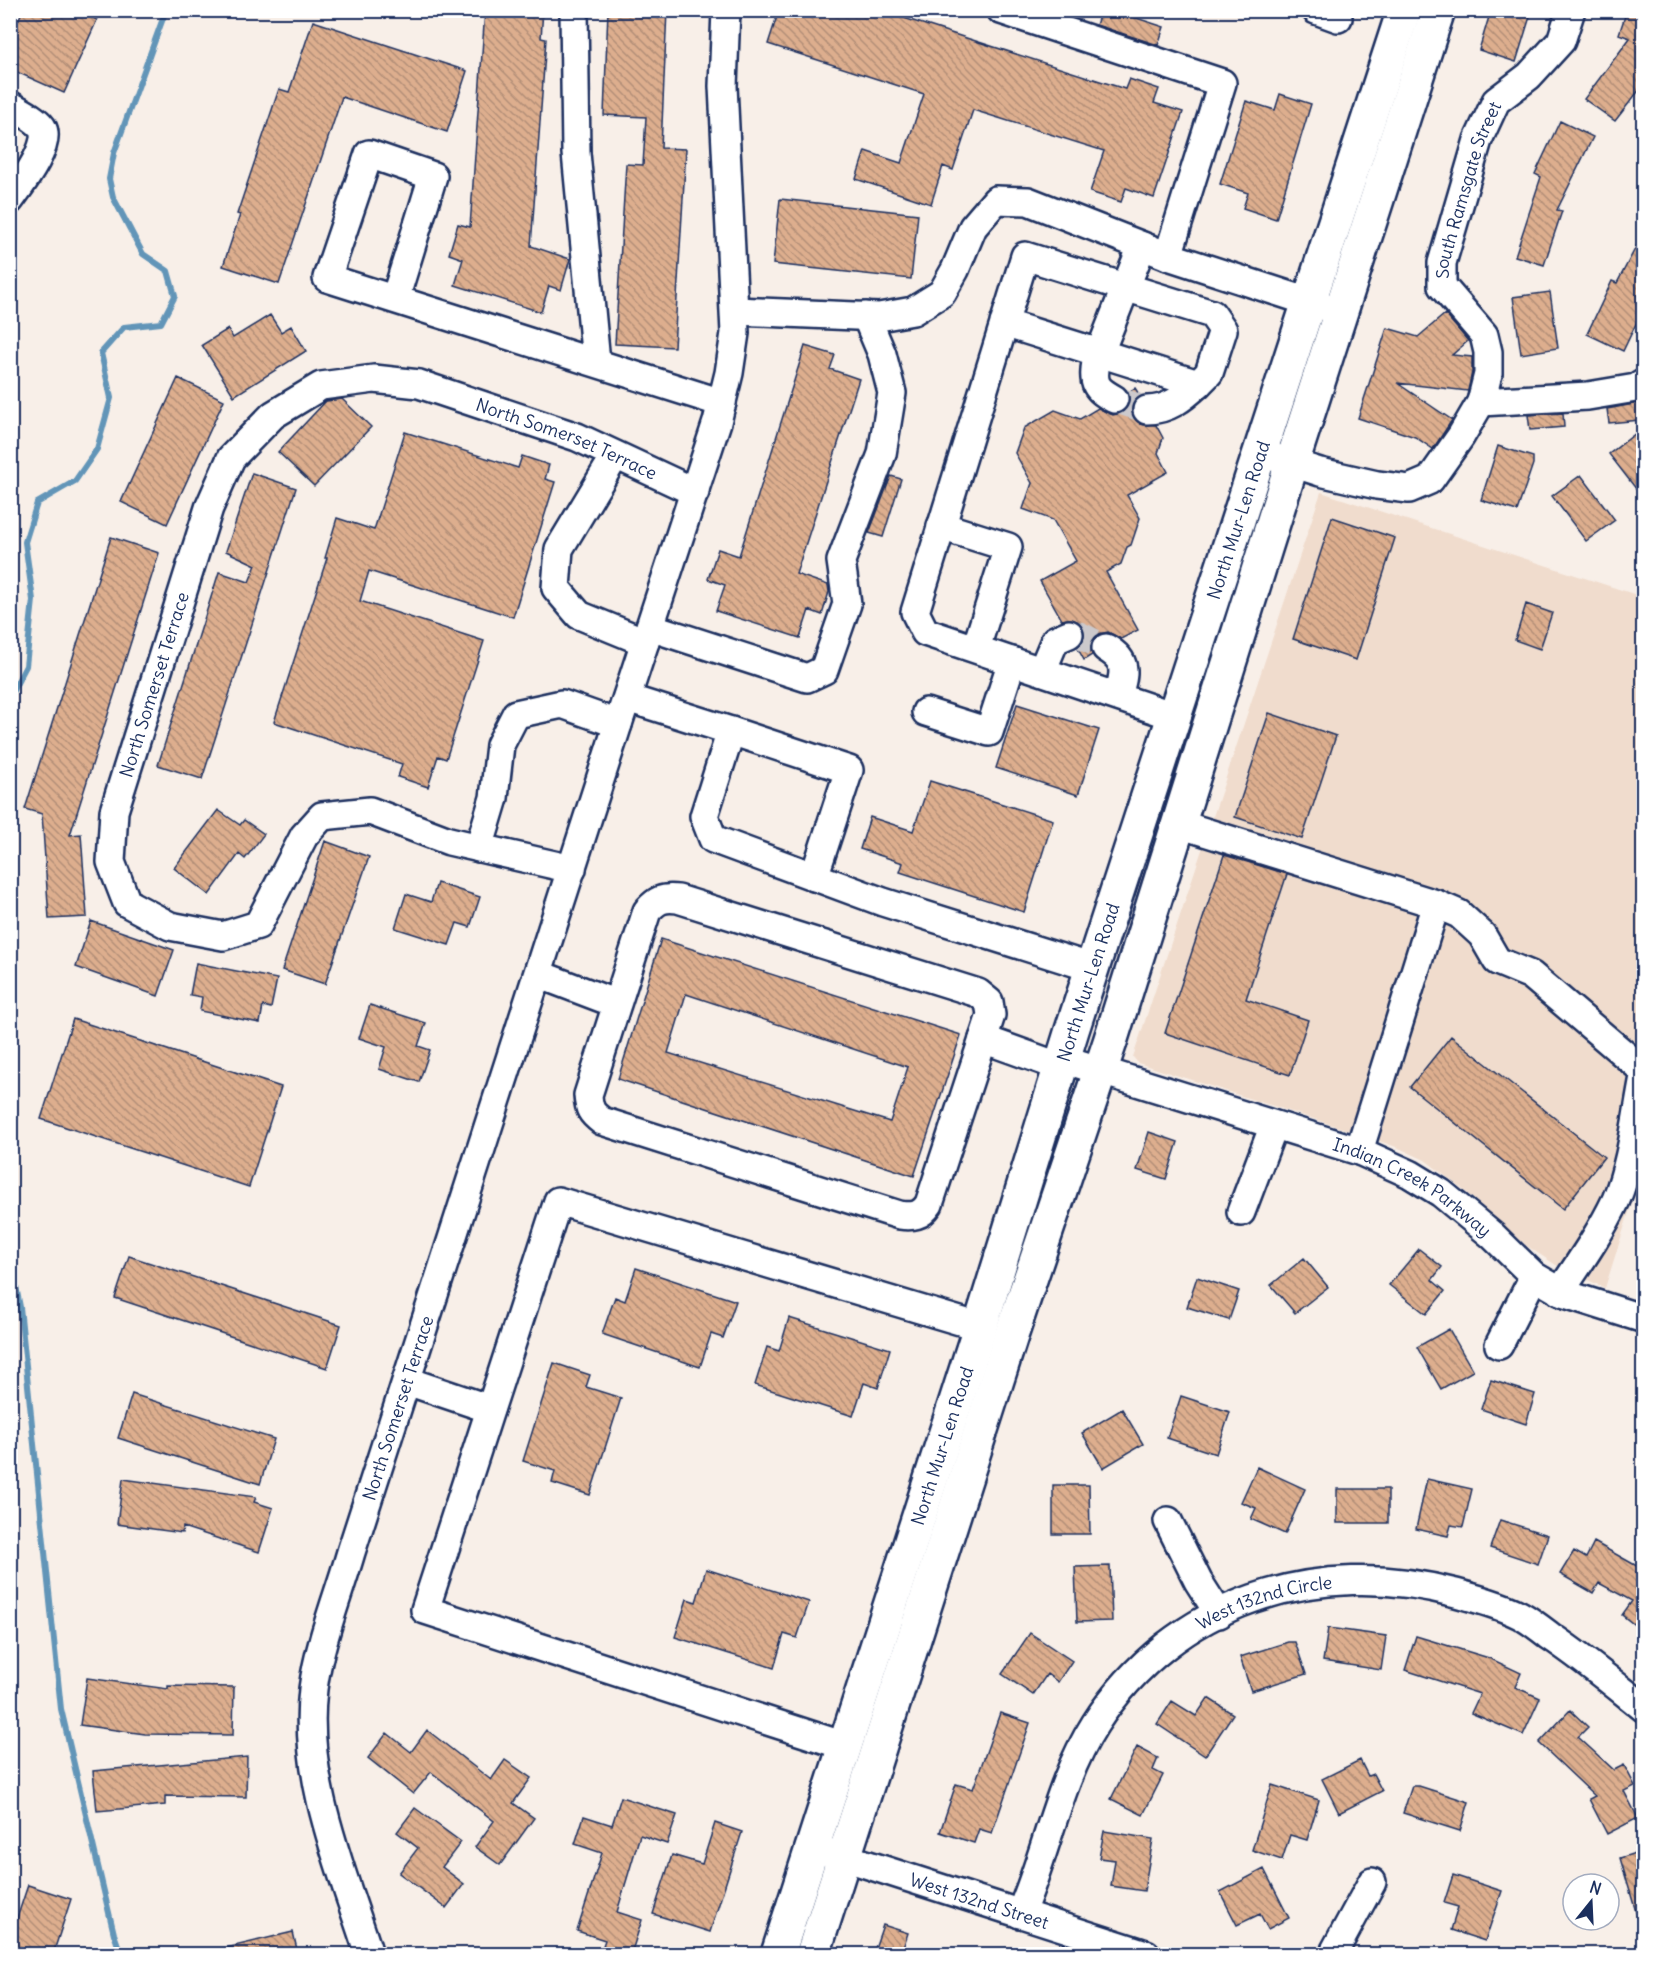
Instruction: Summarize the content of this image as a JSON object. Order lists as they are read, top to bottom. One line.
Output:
{"streets":{"main road":["North Mur-Len Road"],"street":["South Ramsgate Street","North Somerset Terrace","Indian Creek Parkway","West 132nd Circle","West 132nd Street"]},"crossings":[["South Ramsgate Street","North Mur-Len Road"],["North Mur-Len Road","Indian Creek Parkway"],["North Mur-Len Road","West 132nd Street"],["West 132nd Circle","West 132nd Street"]],"north":"top"}
